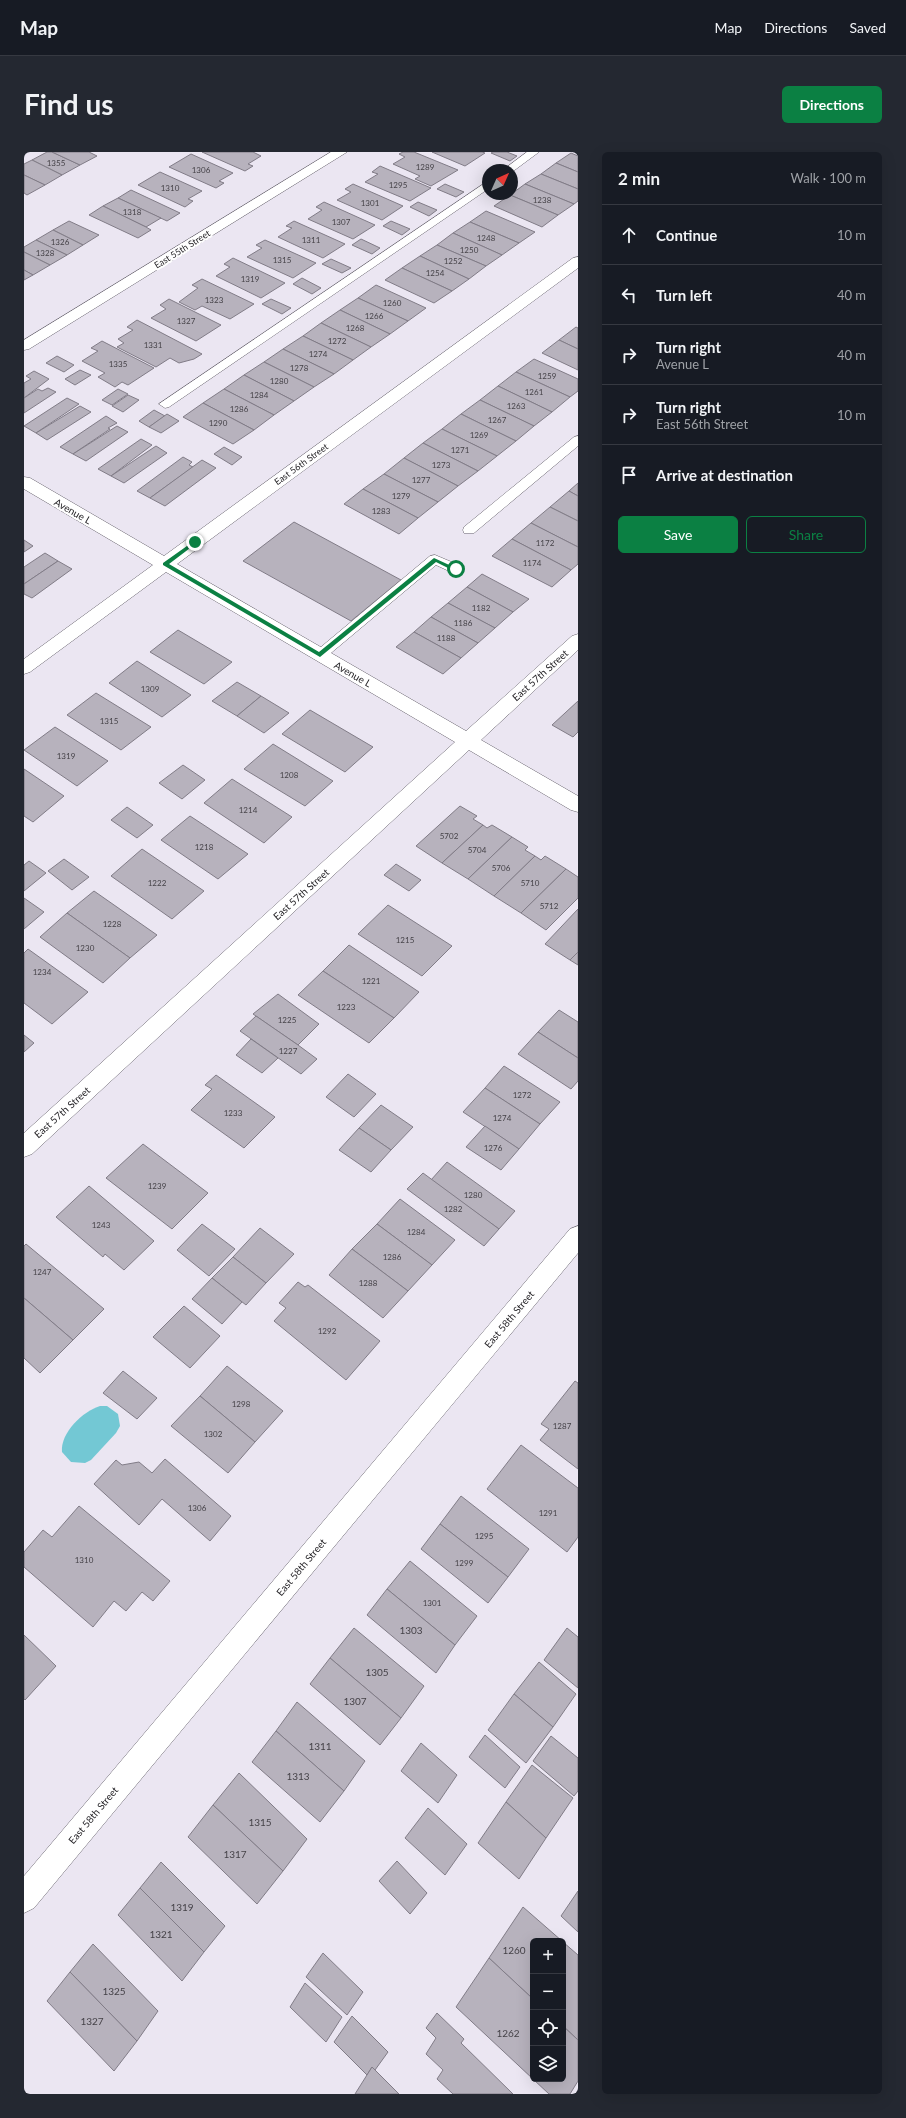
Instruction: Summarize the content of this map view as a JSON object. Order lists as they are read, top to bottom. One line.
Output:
{"streets":{"street":["East 55th Street","East 56th Street","Avenue L","East 57th Street","East 58th Street"]},"crossings":[["East 56th Street","Avenue L"],["Avenue L","East 57th Street"]],"house_numbers":["1355","1289","1306","1295","1310","1238","1301","1318","1307","1248","1311","1326","1250","1328","1315","1252","1254","1319","1323","1260","1266","1327","1268","1272","1331","1274","1335","1278","1259","1280","1261","1284","1263","1286","1267","1290","1269","1271","1273","1277","1279","1283","1172","1174","1182","1186","1188","1309","1315","1319","1208","1214","5702","1218","5704","5706","1222","5710","5712","1228","1215","1230","1234","1221","1223","1225","1227","1272","1233","1274","1276","1239","1280","1282","1243","1284","1286","1247","1288","1292","1298","1287","1302","1306","1291","1295","1310","1299","1301","1303","1305","1307","1311","1313","1315","1317","1319","1321","1260","1325","1327","1262"],"north":"top right","page":{"header":"Map","nav":["Map","Directions","Saved"],"buttons":["Directions",["Save","Share"]],"title":"Find us","heading":["2 min","Walk · 100 m"],"list":[["Continue","10 m"],["Turn left","40 m"],["Turn right","Avenue L","40 m"],["Turn right","East 56th Street","10 m"],"Arrive at destination"],"map_buttons":["+","−"]}}
